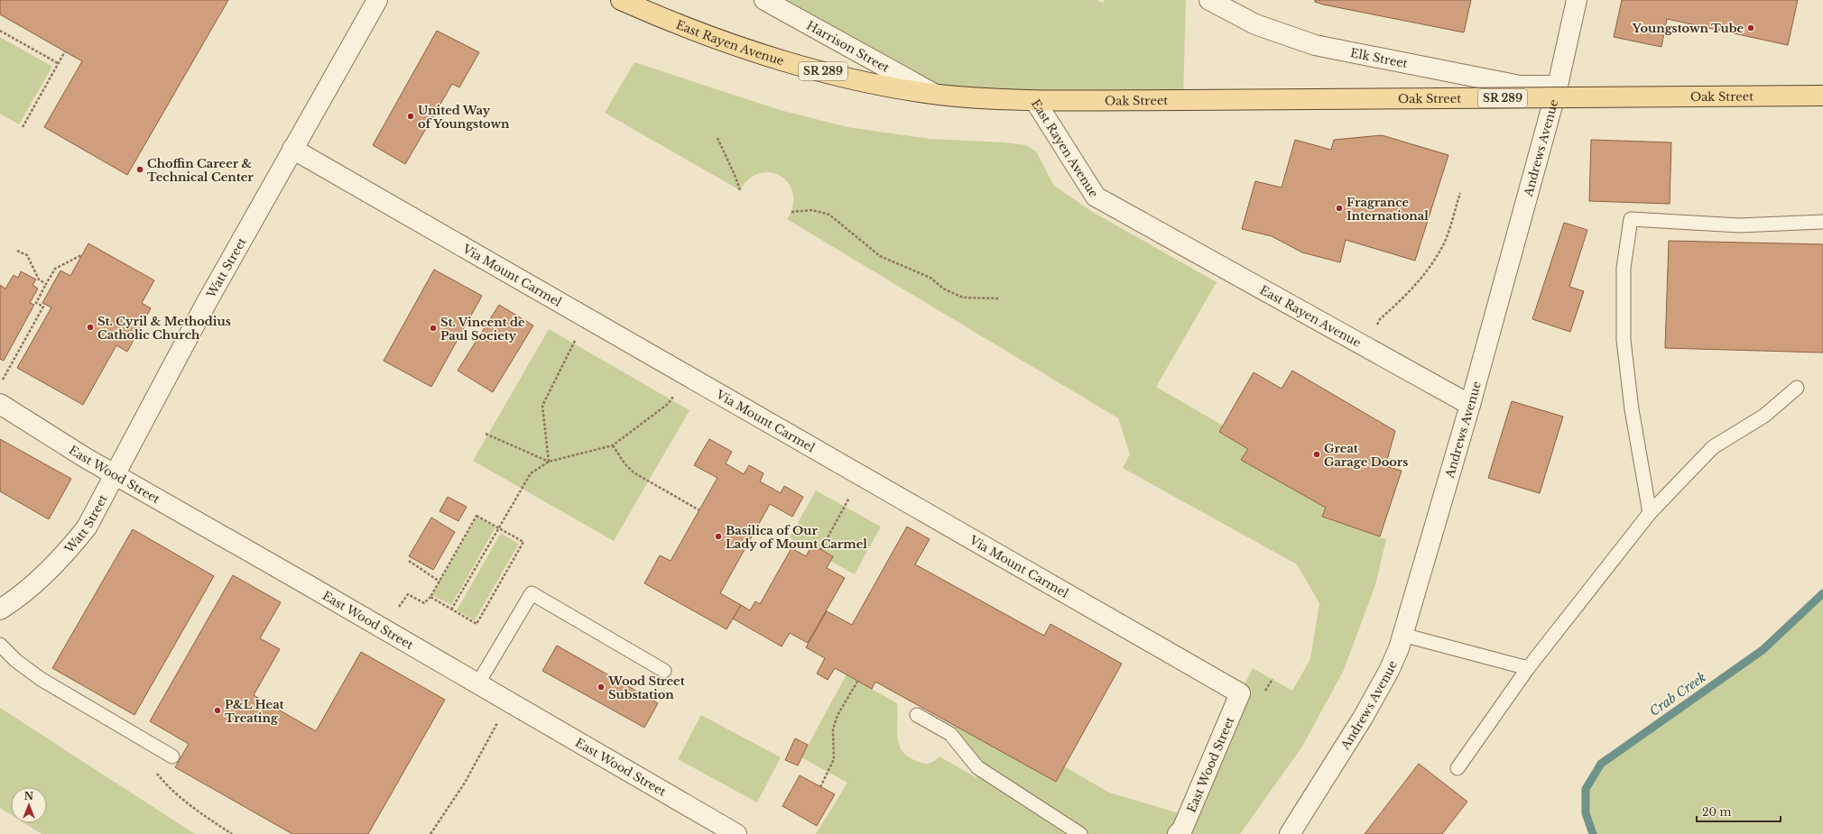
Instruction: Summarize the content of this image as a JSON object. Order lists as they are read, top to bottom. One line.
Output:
{"streets":{"main road":["East Rayen Avenue","SR 289","Oak Street"],"street":["Harrison Street","Elk Street","Andrews Avenue","Watt Street","Via Mount Carmel","East Wood Street"]},"crossings":[["East Rayen Avenue","Harrison Street"],["East Rayen Avenue","Oak Street"],["East Rayen Avenue","Andrews Avenue"],["Elk Street","Andrews Avenue"],["Watt Street","Via Mount Carmel"],["Watt Street","East Wood Street"],["Via Mount Carmel","East Wood Street"]],"water":["Crab Creek"],"places":["Youngstown Tube","United Way of Youngstown","Choffin Career & Technical Center","Fragrance International","St. Cyril & Methodius Catholic Church","St. Vincent de Paul Society","Great Garage Doors","Basilica of Our Lady of Mount Carmel","Wood Street Substation","P&L Heat Treating"],"scale_bar":"20 m","north":"top"}
